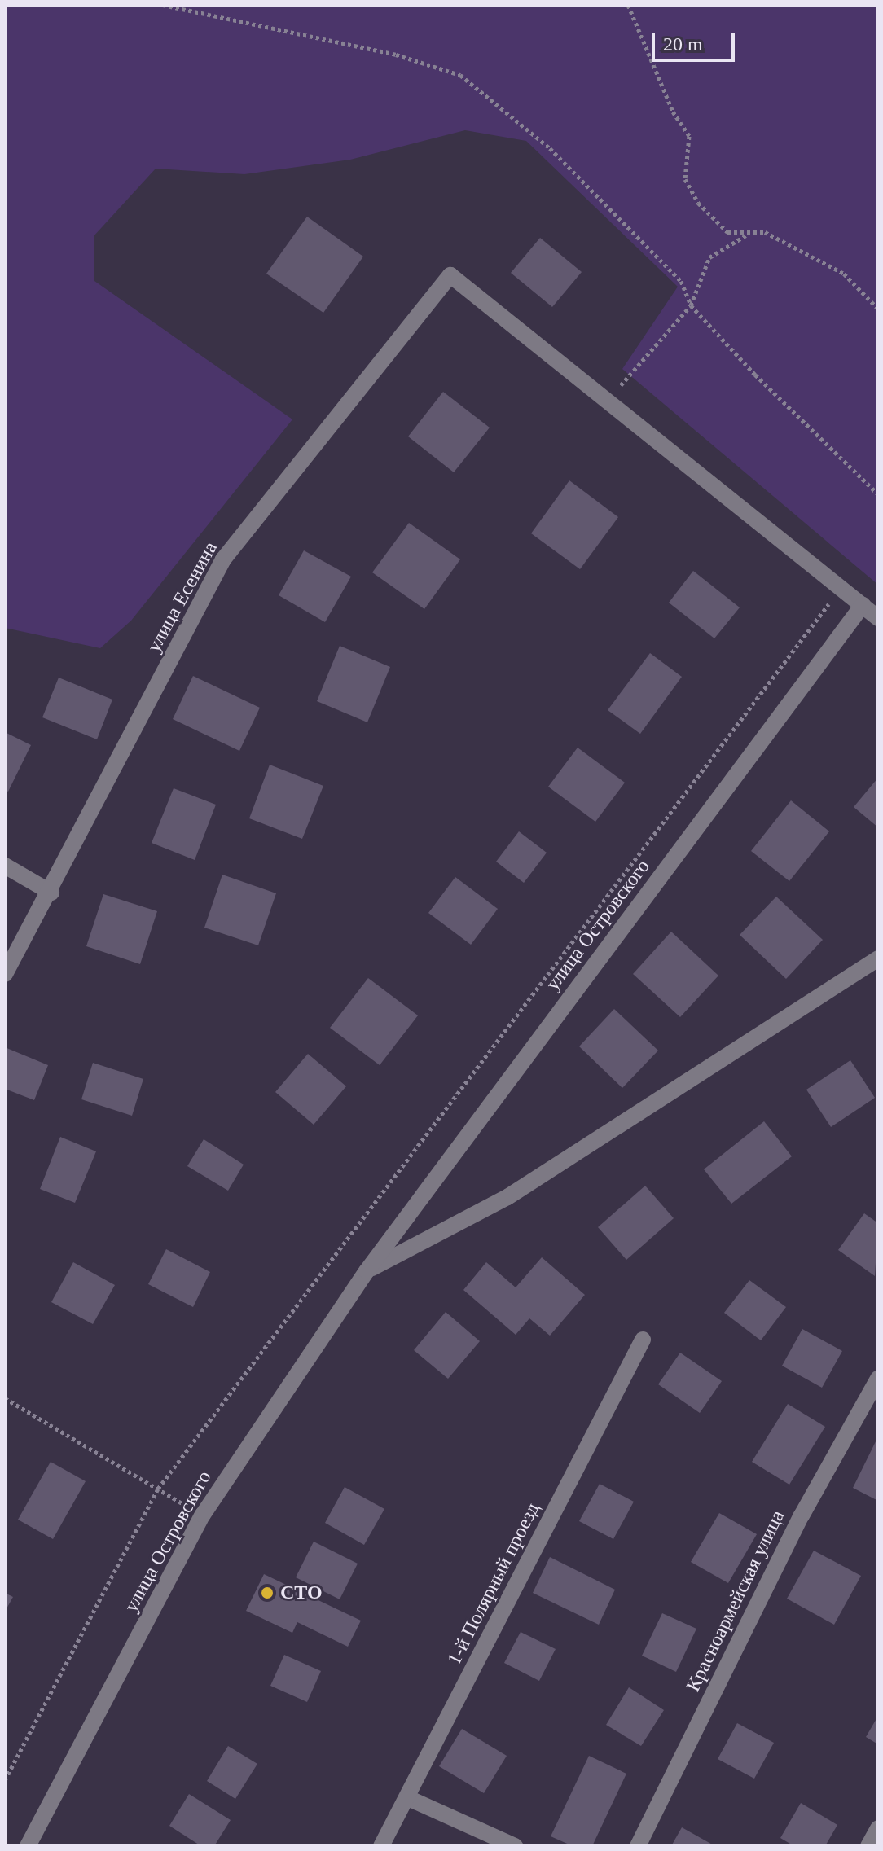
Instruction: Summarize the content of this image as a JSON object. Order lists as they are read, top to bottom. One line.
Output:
{"streets":{"street":["улица Есенина","улица Островского","1-й Полярный проезд","Красноармейская улица"]},"places":["СТО"],"scale_bar":"20 m"}
